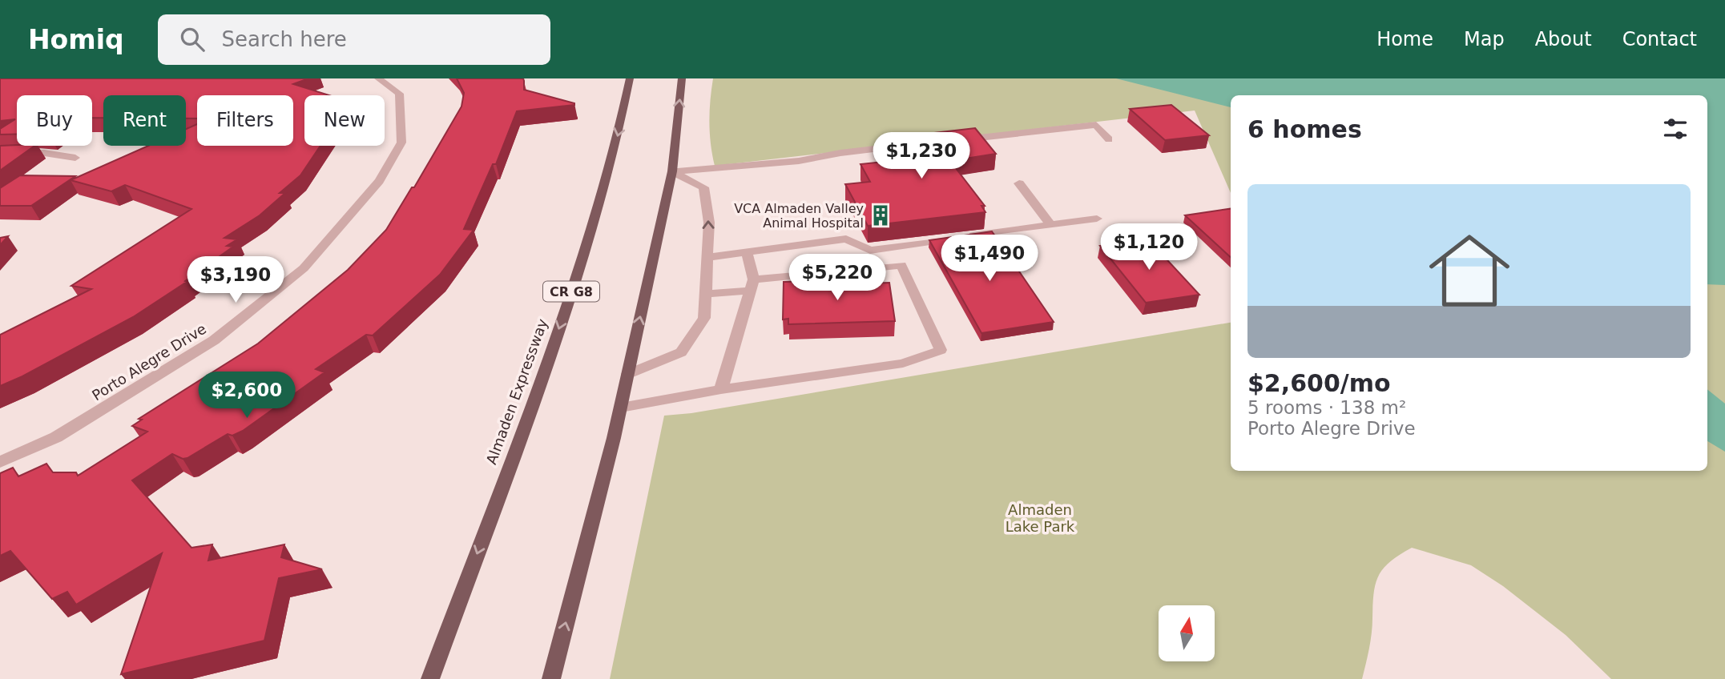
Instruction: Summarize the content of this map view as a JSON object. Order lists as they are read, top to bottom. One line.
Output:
{"streets":{"main road":["CR G8","Almaden Expressway"],"street":["Porto Alegre Drive"]},"parks":["Almaden Lake Park"],"places":{"building":["VCA Almaden Valley Animal Hospital"]},"north":"top","page":{"header":"Homiq","search":"Search here","nav":["Home","Map","About","Contact"],"chip":["Buy","Rent","Filters","New"],"heading":"6 homes","price":["$1,230","$1,120","$1,490","$5,220","$3,190","$2,600"],"list":[{"name":"$2,600/mo","note":"5 rooms · 138 m² · Porto Alegre Drive"}]}}
